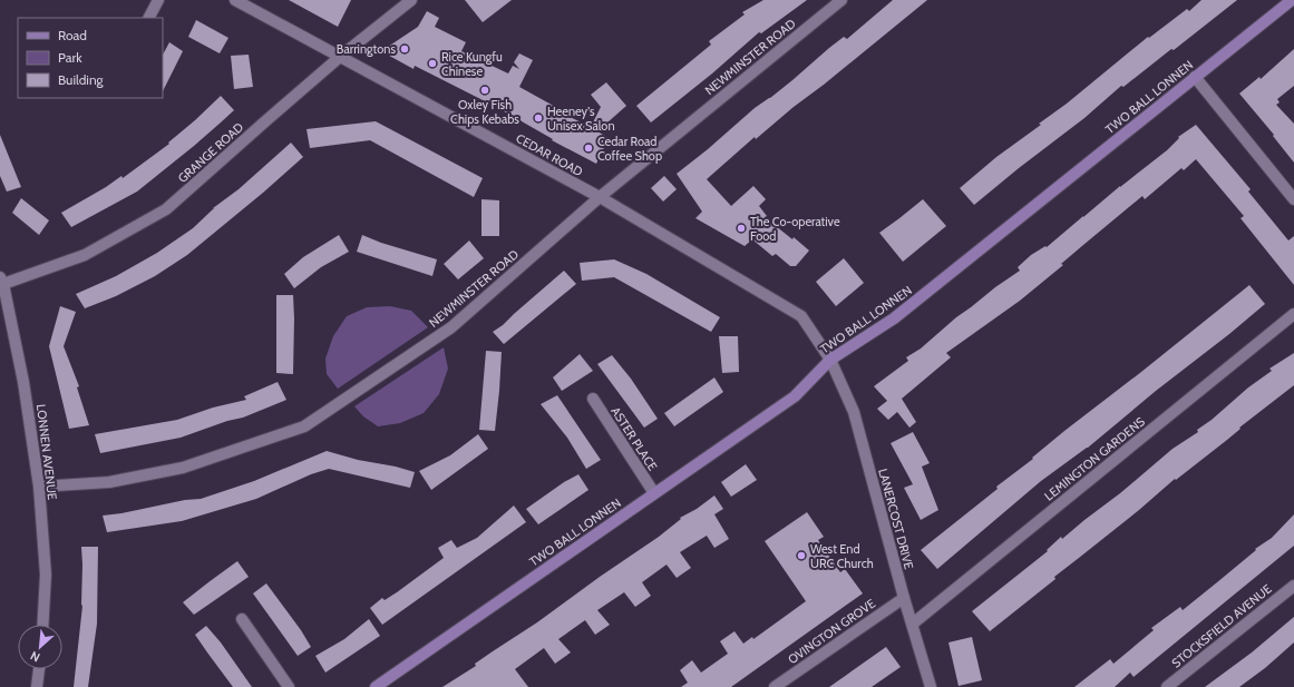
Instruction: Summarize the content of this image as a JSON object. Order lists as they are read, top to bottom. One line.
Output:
{"streets":{"main road":["TWO BALL LONNEN"],"street":["NEWMINSTER ROAD","GRANGE ROAD","CEDAR ROAD","ASTER PLACE","LONNEN AVENUE","LEMINGTON GARDENS","LANERCOST DRIVE","STOCKSFIELD AVENUE","OVINGTON GROVE"]},"crossings":[["NEWMINSTER ROAD","CEDAR ROAD"],["NEWMINSTER ROAD","LONNEN AVENUE"],["TWO BALL LONNEN","CEDAR ROAD"],["TWO BALL LONNEN","ASTER PLACE"],["TWO BALL LONNEN","LANERCOST DRIVE"],["GRANGE ROAD","CEDAR ROAD"],["GRANGE ROAD","LONNEN AVENUE"],["CEDAR ROAD","LANERCOST DRIVE"],["LEMINGTON GARDENS","LANERCOST DRIVE"],["LANERCOST DRIVE","OVINGTON GROVE"]],"places":["Barringtons","Rice Kungfu Chinese","Oxley Fish Chips Kebabs","Heeney's Unisex Salon","Cedar Road Coffee Shop","The Co-operative Food","West End URC Church"],"legend":["Road","Park","Building"],"north":"bottom left"}
